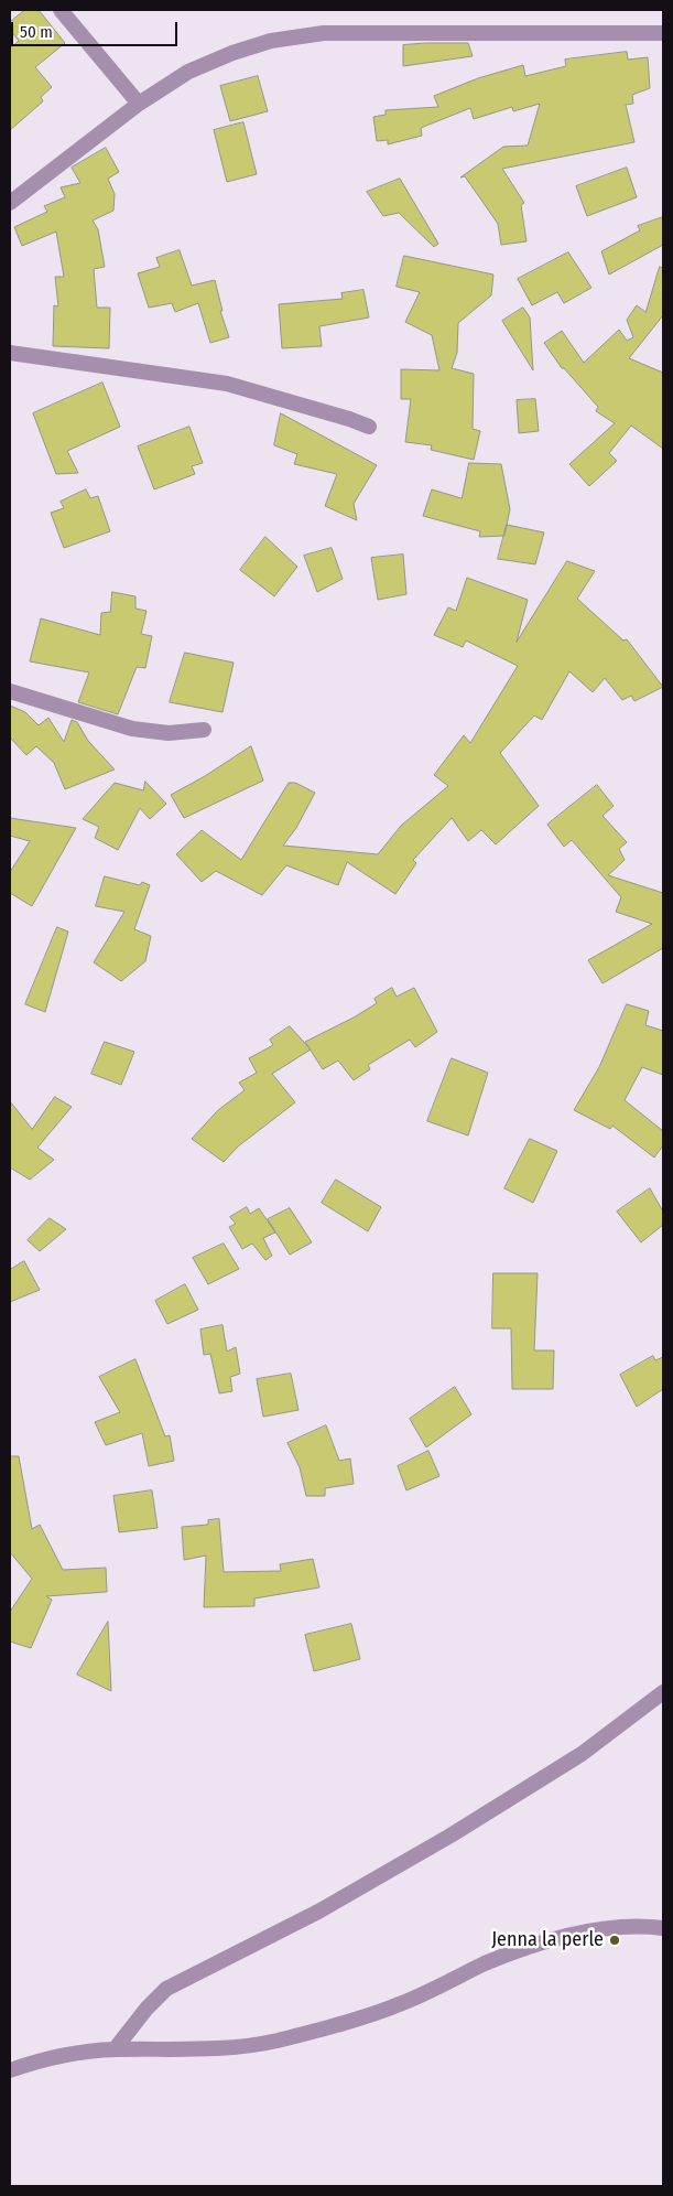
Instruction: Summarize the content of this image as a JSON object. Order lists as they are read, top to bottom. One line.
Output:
{"places":["Jenna la perle"],"scale_bar":"50 m"}
